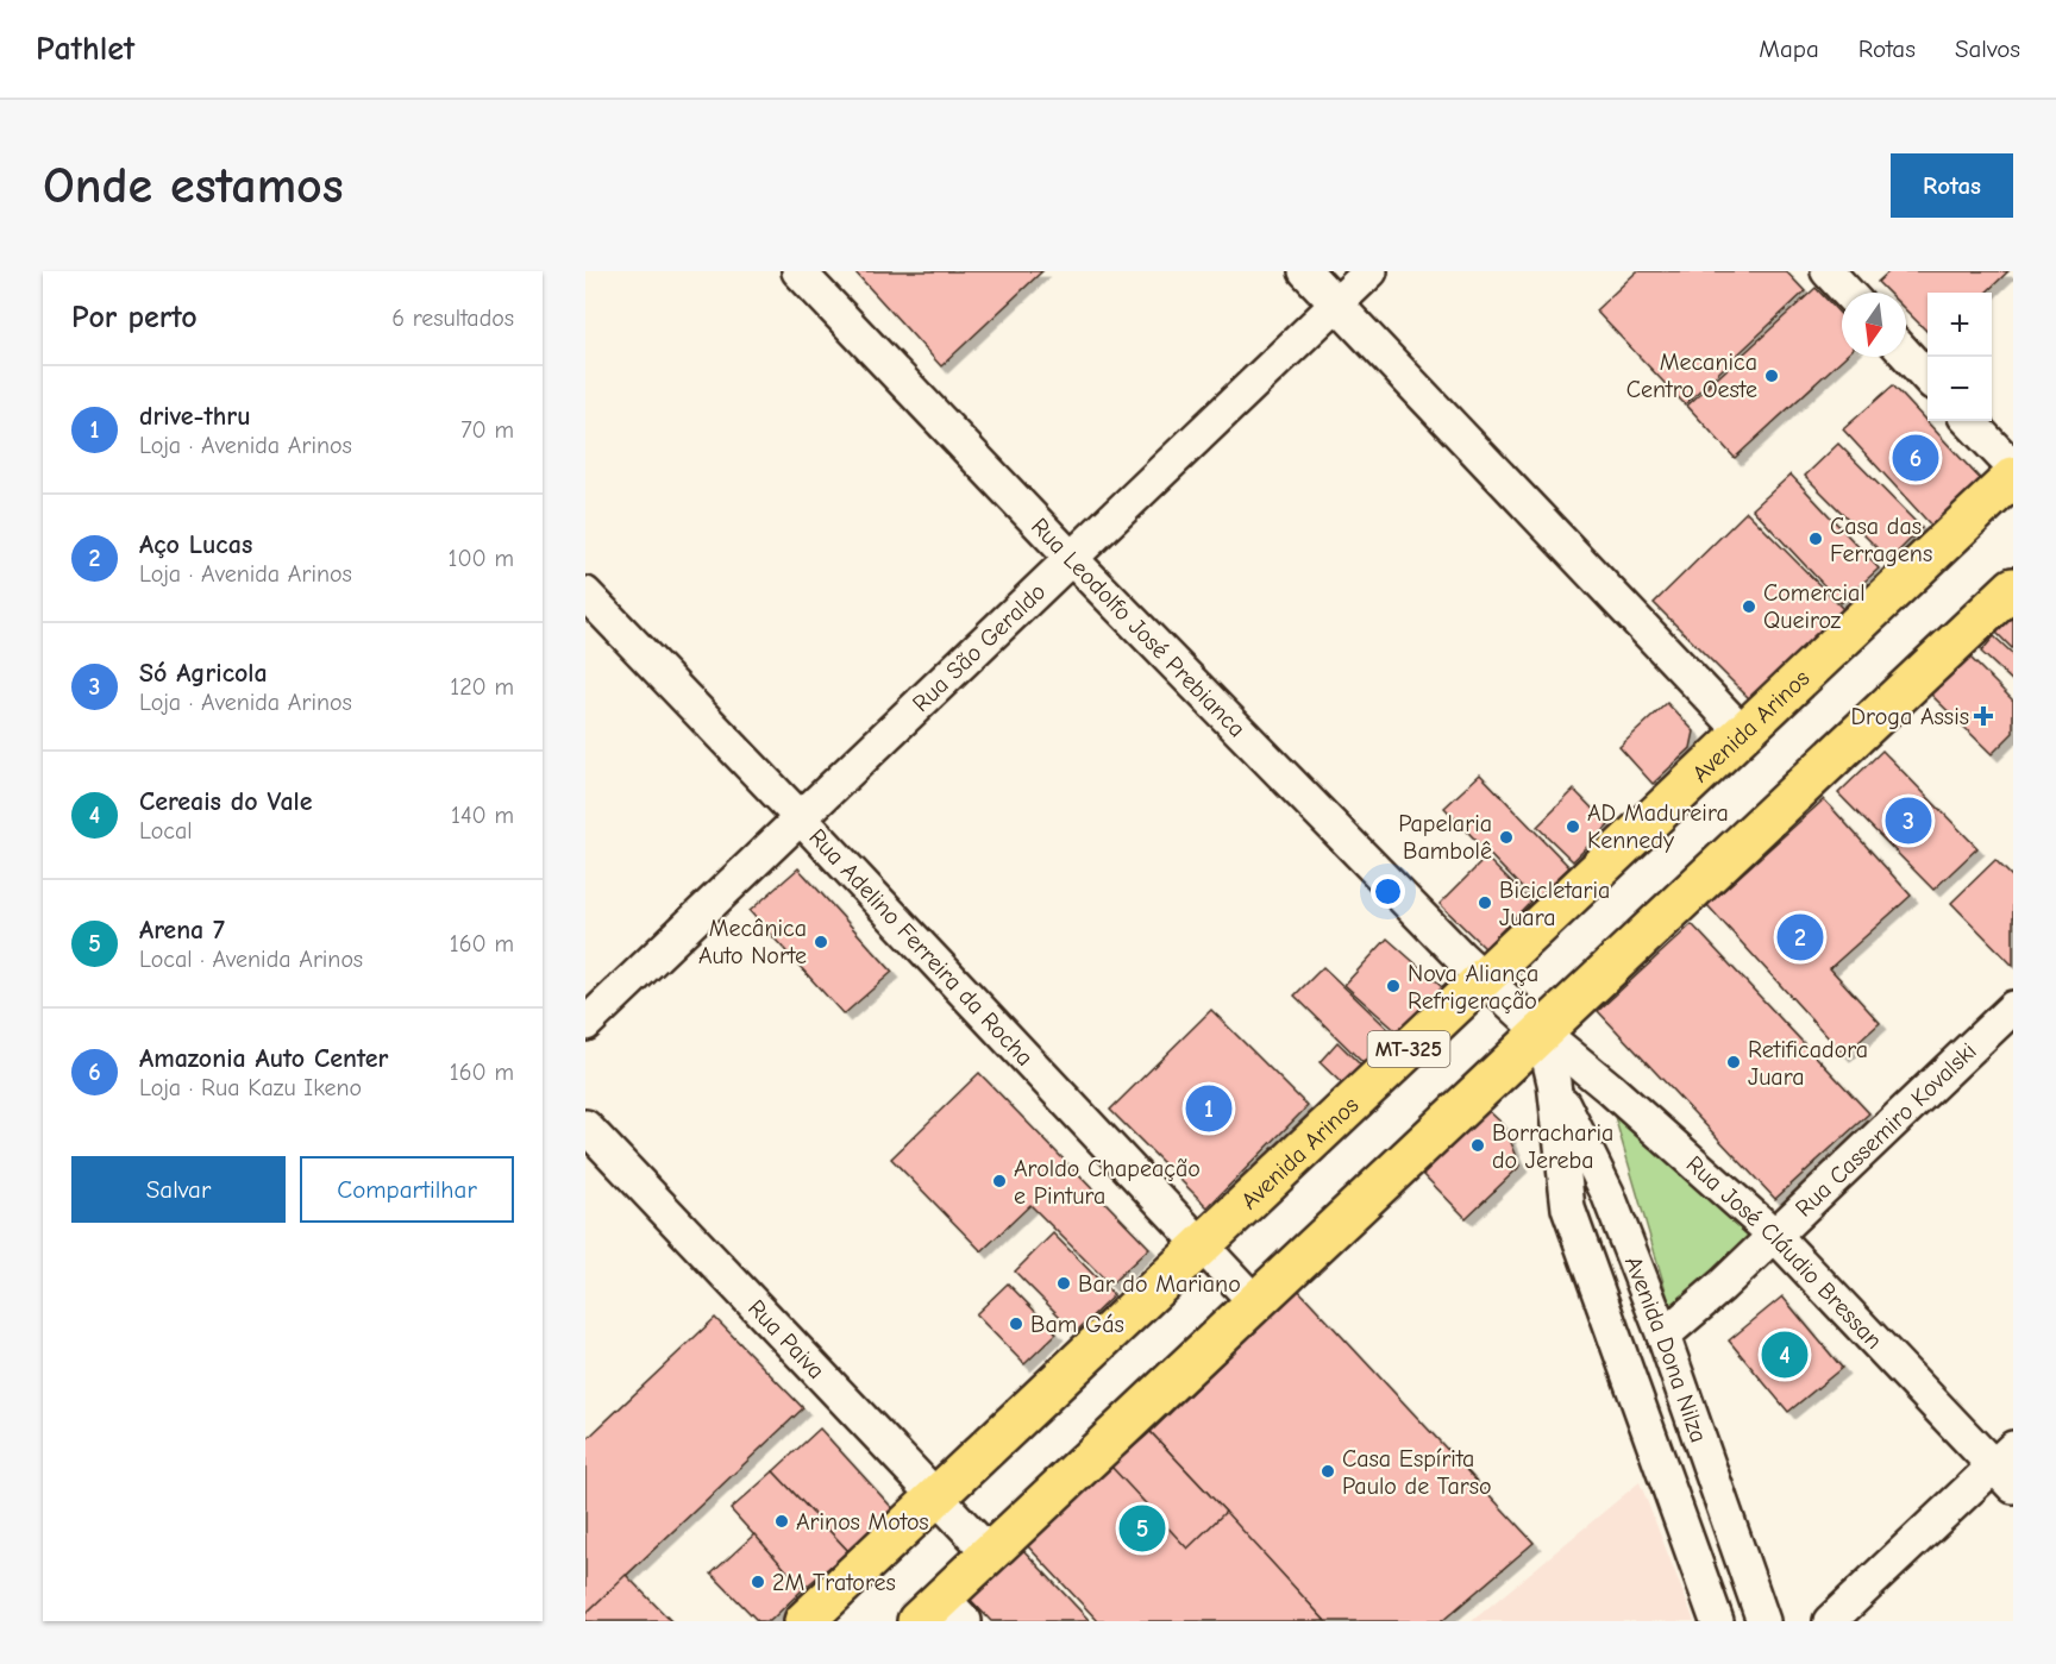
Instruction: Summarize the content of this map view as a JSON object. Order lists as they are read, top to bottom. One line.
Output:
{"streets":{"main road":["Avenida Arinos","MT-325"],"street":["Rua Leodolfo José Prebianca","Rua São Geraldo","Rua Adelino Ferreira da Rocha","Rua Cassemiro Kovalski","Rua José Cláudio Bressan","Rua Paiva","Avenida Dona Nilza"]},"crossings":[["Rua Leodolfo José Prebianca","Rua São Geraldo"],["Rua Leodolfo José Prebianca","Avenida Arinos"],["Rua Leodolfo José Prebianca","Rua José Cláudio Bressan"],["Rua Leodolfo José Prebianca","Avenida Dona Nilza"],["Rua São Geraldo","Rua Adelino Ferreira da Rocha"],["Avenida Arinos","Rua Adelino Ferreira da Rocha"],["Avenida Arinos","Rua Paiva"],["Rua Cassemiro Kovalski","Rua José Cláudio Bressan"],["Rua Cassemiro Kovalski","Avenida Dona Nilza"],["Rua José Cláudio Bressan","Avenida Dona Nilza"]],"places":{"other":["Mecanica Centro Oeste","Casa das Ferragens","Comercial Queiroz","AD Madureira Kennedy","Papelaria Bambolê","Bicicletaria Juara","Mecânica Auto Norte","Nova Aliança Refrigeração","Retificadora Juara","Borracharia do Jereba","Aroldo Chapeação e Pintura","Bar do Mariano","Bam Gás","Casa Espírita Paulo de Tarso","Arinos Motos","2M Tratores"],"health":["Droga Assis"]},"north":"bottom","page":{"header":"Pathlet","nav":["Mapa","Rotas","Salvos"],"buttons":["Rotas",["Salvar","Compartilhar"]],"title":"Onde estamos","heading":["Por perto","6 resultados"],"map_buttons":["+","−"],"list":[{"mark":"1","name":"drive-thru","note":"Loja · Avenida Arinos","value":"70 m"},{"mark":"2","name":"Aço Lucas","note":"Loja · Avenida Arinos","value":"100 m"},{"mark":"3","name":"Só Agricola","note":"Loja · Avenida Arinos","value":"120 m"},{"mark":"4","name":"Cereais do Vale","note":"Local","value":"140 m"},{"mark":"5","name":"Arena 7","note":"Local · Avenida Arinos","value":"160 m"},{"mark":"6","name":"Amazonia Auto Center","note":"Loja · Rua Kazu Ikeno","value":"160 m"}],"pins":["6","3","2","1","4","5"]}}
